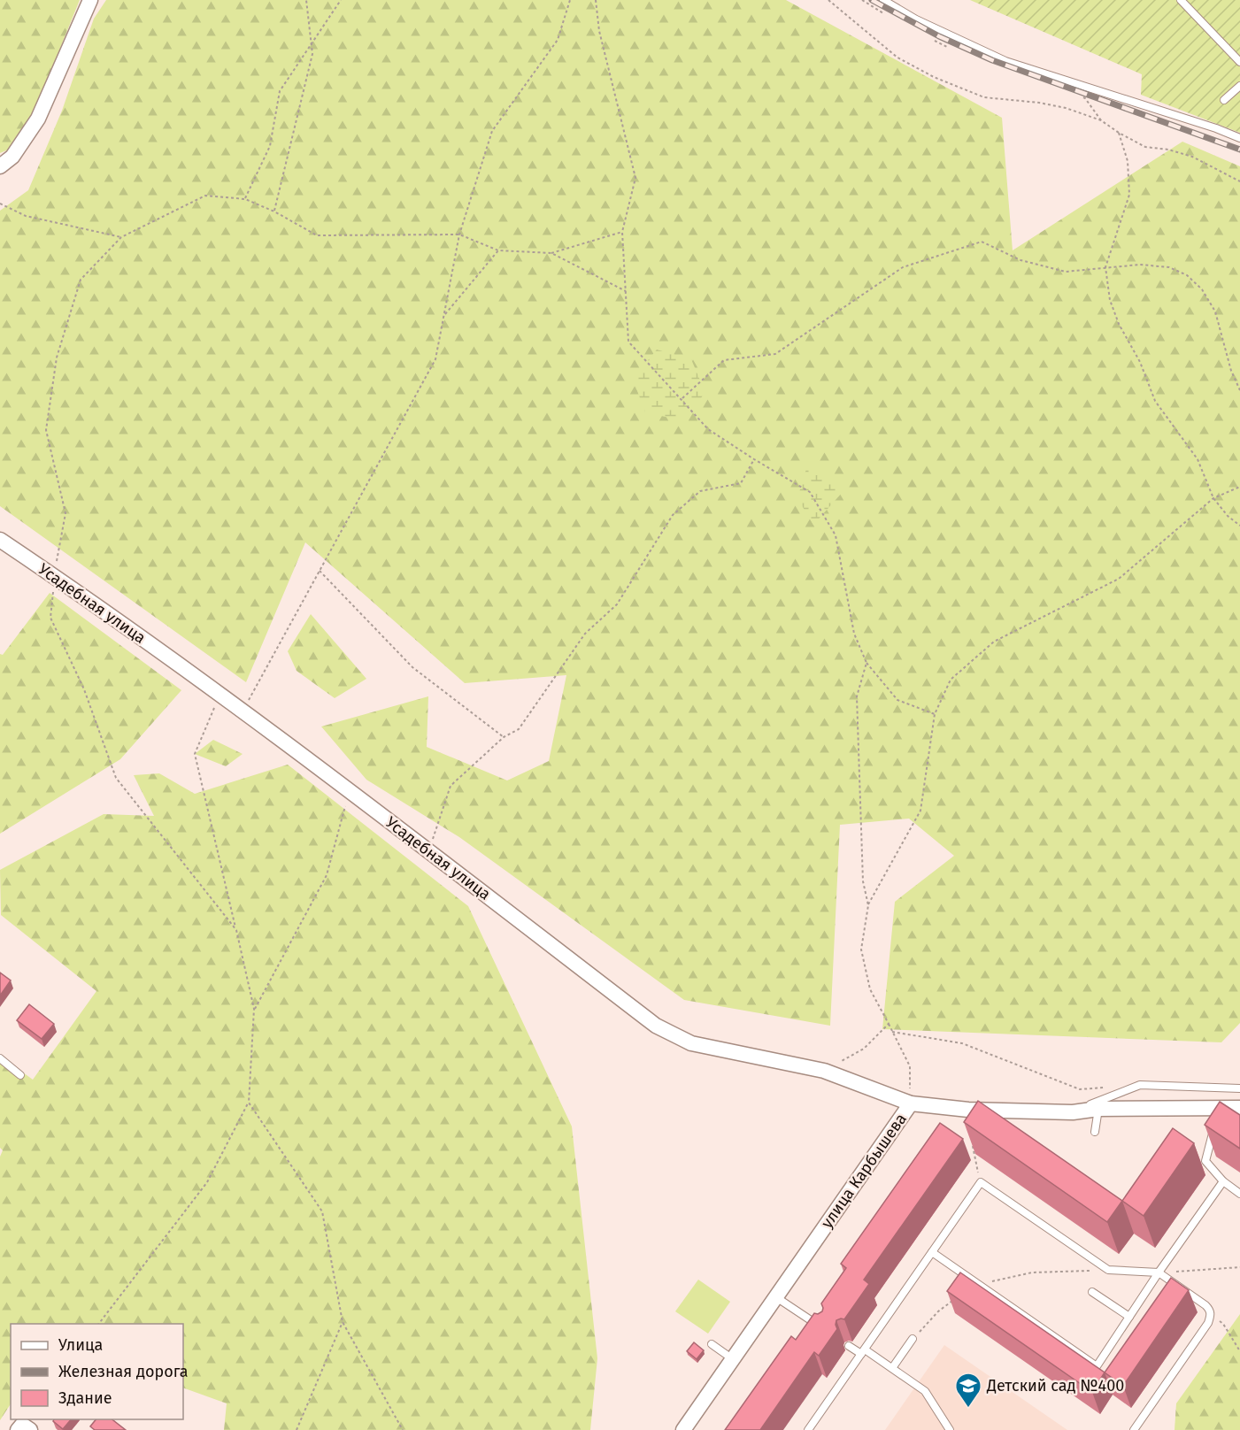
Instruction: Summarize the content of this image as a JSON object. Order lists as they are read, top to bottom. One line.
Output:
{"streets":{"street":["Усадебная улица","улица Карбышева"]},"crossings":[["Усадебная улица","улица Карбышева"]],"places":{"school or university":["Детский сад №400"]},"legend":["Улица","Железная дорога","Здание"]}
